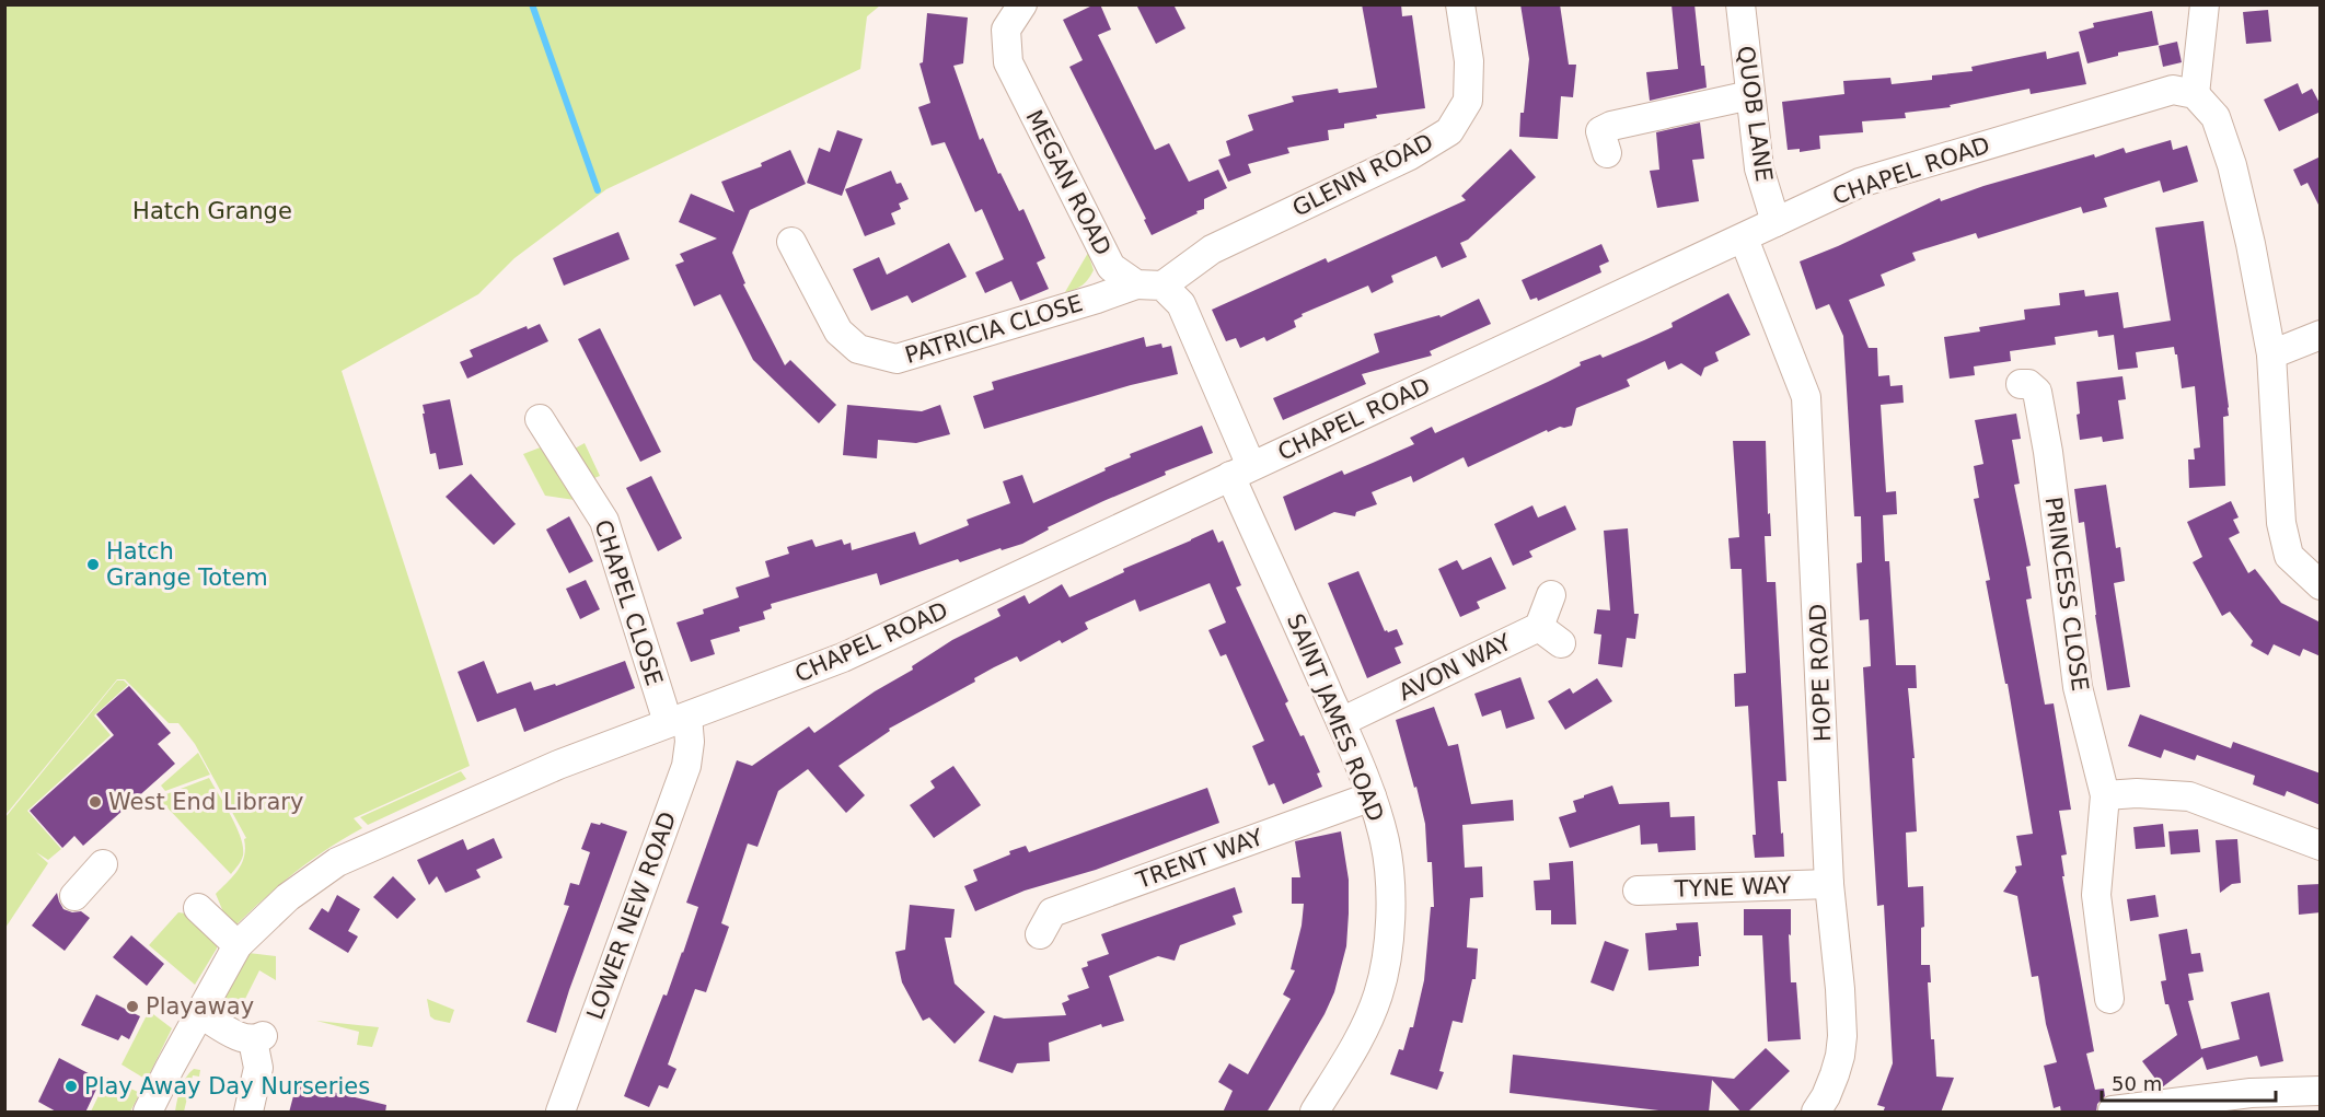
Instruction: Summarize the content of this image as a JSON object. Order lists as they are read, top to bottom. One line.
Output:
{"streets":{"street":["QUOB LANE","CHAPEL ROAD","GLENN ROAD","MEGAN ROAD","PATRICIA CLOSE","PRINCESS CLOSE","CHAPEL CLOSE","AVON WAY","HOPE ROAD","SAINT JAMES ROAD","TRENT WAY","TYNE WAY","LOWER NEW ROAD"]},"crossings":[["QUOB LANE","CHAPEL ROAD"],["CHAPEL ROAD","MEGAN ROAD"],["CHAPEL ROAD","CHAPEL CLOSE"],["CHAPEL ROAD","HOPE ROAD"],["CHAPEL ROAD","SAINT JAMES ROAD"],["CHAPEL ROAD","LOWER NEW ROAD"],["GLENN ROAD","MEGAN ROAD"],["GLENN ROAD","PATRICIA CLOSE"],["MEGAN ROAD","PATRICIA CLOSE"],["MEGAN ROAD","SAINT JAMES ROAD"],["CHAPEL CLOSE","LOWER NEW ROAD"],["AVON WAY","SAINT JAMES ROAD"],["HOPE ROAD","TYNE WAY"],["SAINT JAMES ROAD","TRENT WAY"]],"parks":["Hatch Grange"],"places":["Hatch Grange Totem","West End Library","Playaway","Play Away Day Nurseries"],"scale_bar":"50 m"}
